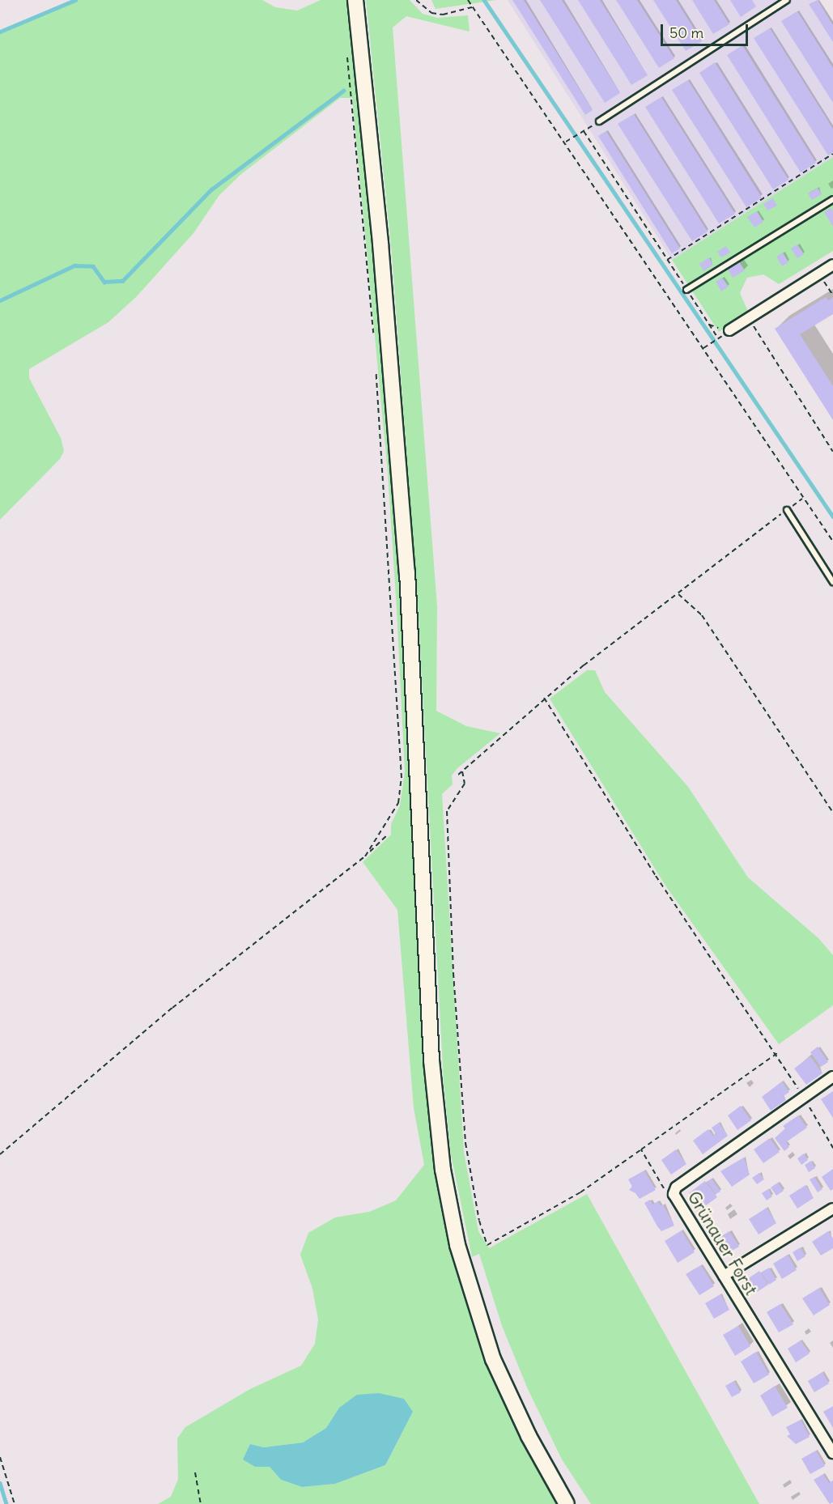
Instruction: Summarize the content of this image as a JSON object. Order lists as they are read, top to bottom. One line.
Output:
{"streets":{"street":["Grünauer Forst"]},"scale_bar":"50 m"}
